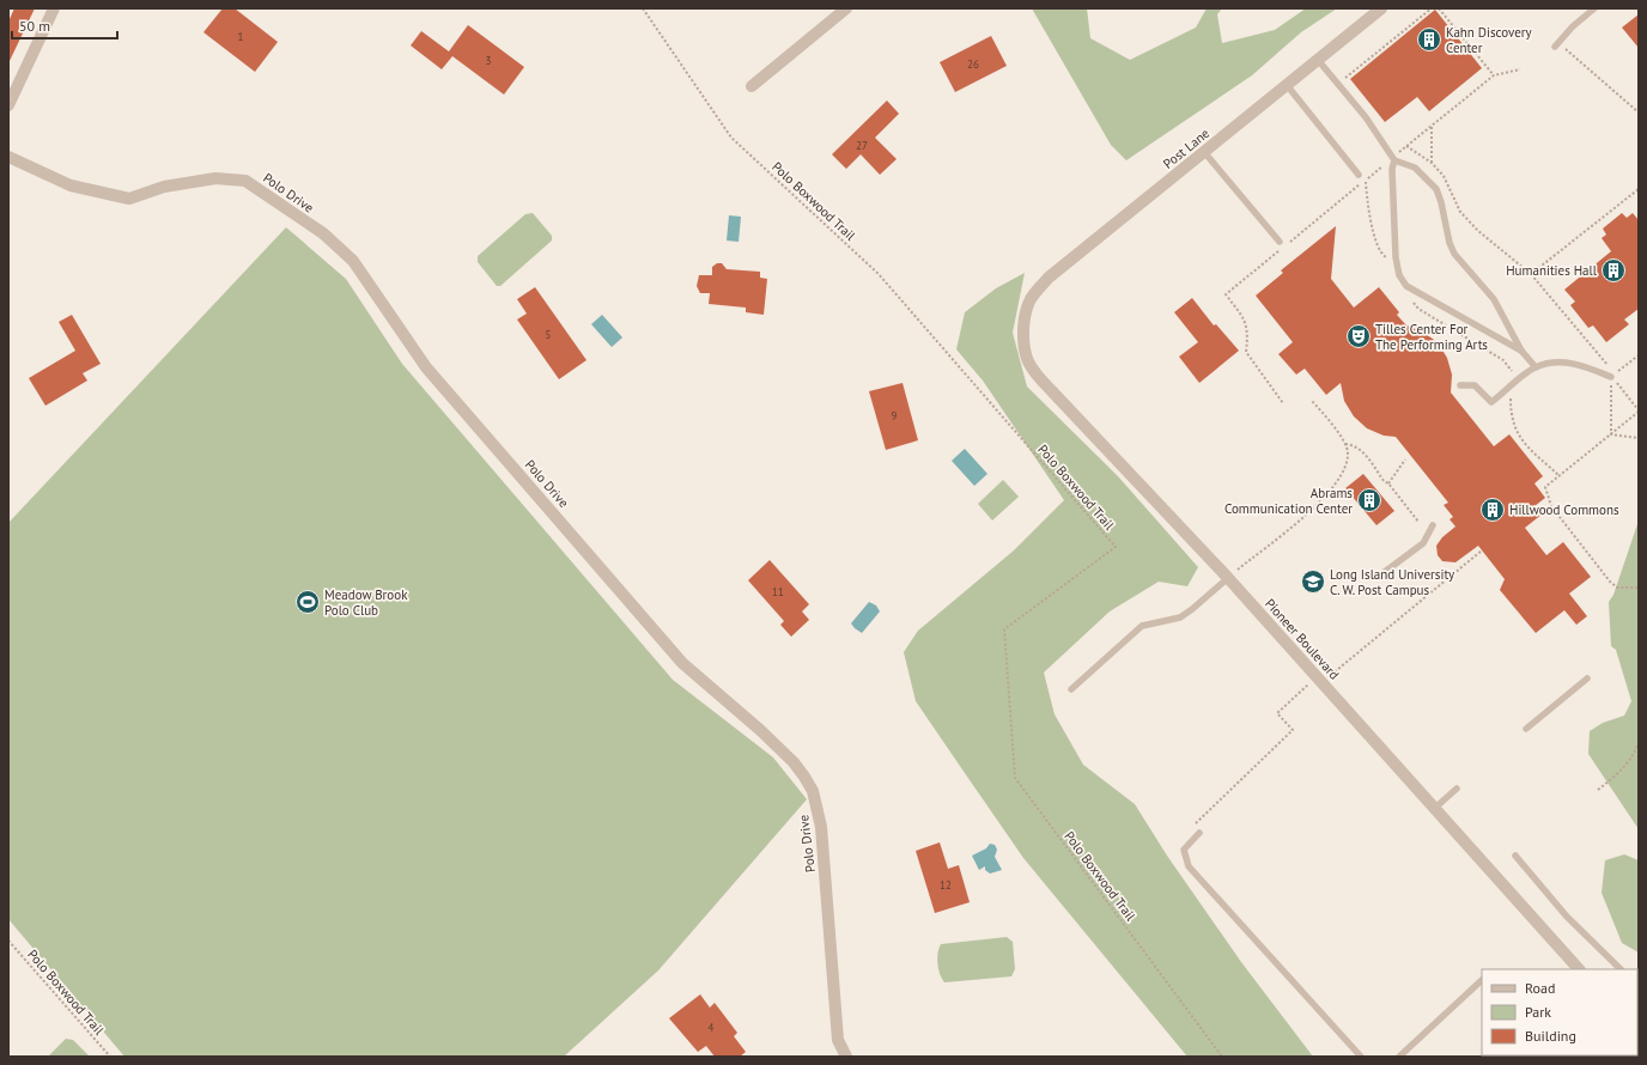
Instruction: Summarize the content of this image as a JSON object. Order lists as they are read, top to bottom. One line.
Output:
{"streets":{"street":["Post Lane","Polo Drive","Pioneer Boulevard"],"path":["Polo Boxwood Trail"]},"crossings":[["Post Lane","Pioneer Boulevard"]],"places":{"building":["Kahn Discovery Center","Humanities Hall","Abrams Communication Center","Hillwood Commons"],"theatre":["Tilles Center For The Performing Arts"],"school or university":["Long Island University C. W. Post Campus"],"sports":["Meadow Brook Polo Club"]},"house_numbers":["1","3","26","27","5","9","11","12","4"],"legend":["Road","Park","Building"],"scale_bar":"50 m"}
